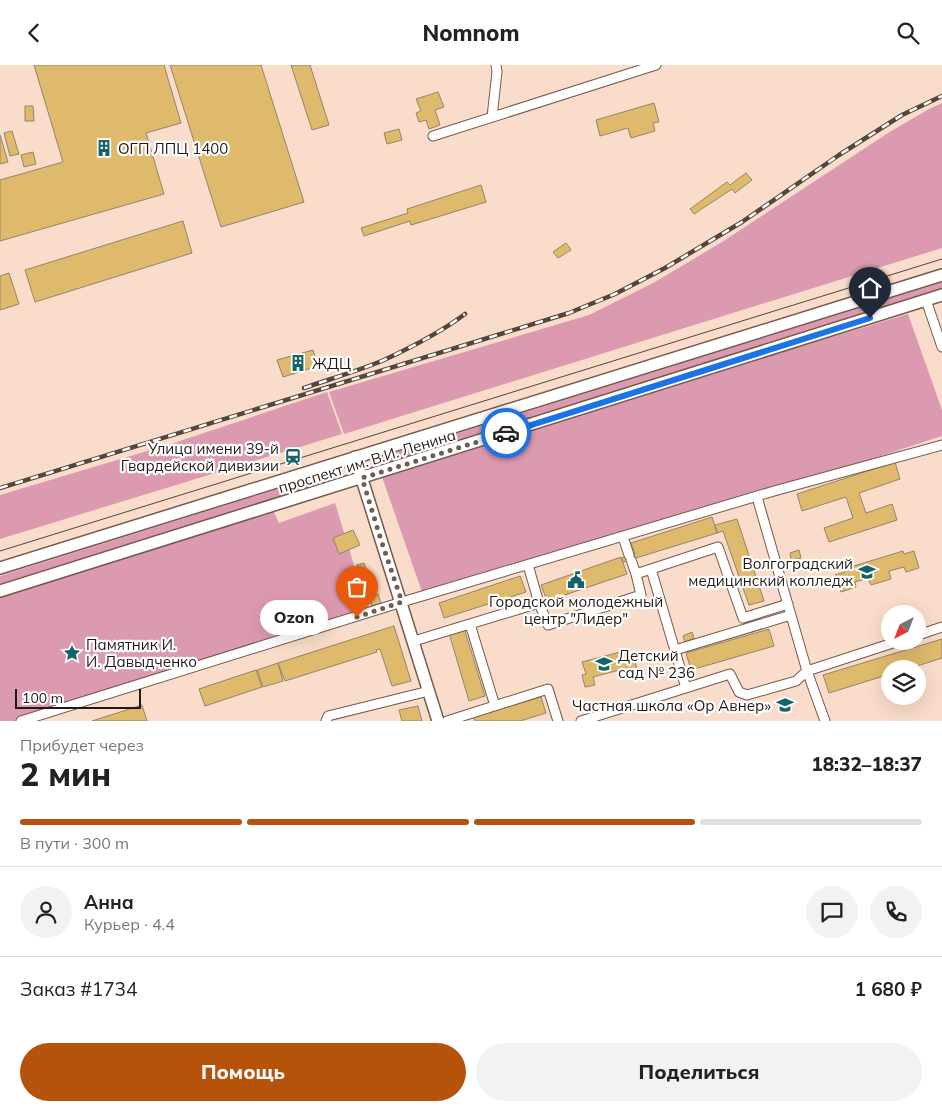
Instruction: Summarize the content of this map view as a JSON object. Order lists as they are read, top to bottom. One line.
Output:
{"streets":{"main road":["проспект им. В.И. Ленина"]},"places":{"building":["ОГП ЛПЦ 1400","ЖДЦ"],"station":["Улица имени 39-й Гвардейской дивизии"],"school or university":["Волгоградский медицинский колледж","Детский сад № 236","Частная школа «Ор Авнер»"],"public building":["Городской молодежный центр \"Лидер\""],"other":["Ozon"],"place":["Памятник И. И. Давыдченко"]},"scale_bar":"100 m","north":"bottom left","page":{"header":"Nomnom","bubble":"Ozon","scale":"100 m","heading":["2 мин","Прибудет через","18:32–18:37"],"panel":["Анна","Курьер · 4.4","Заказ #1734","1 680 ₽"],"bar":"В пути · 300 m","buttons":["Помощь","Поделиться"]}}
